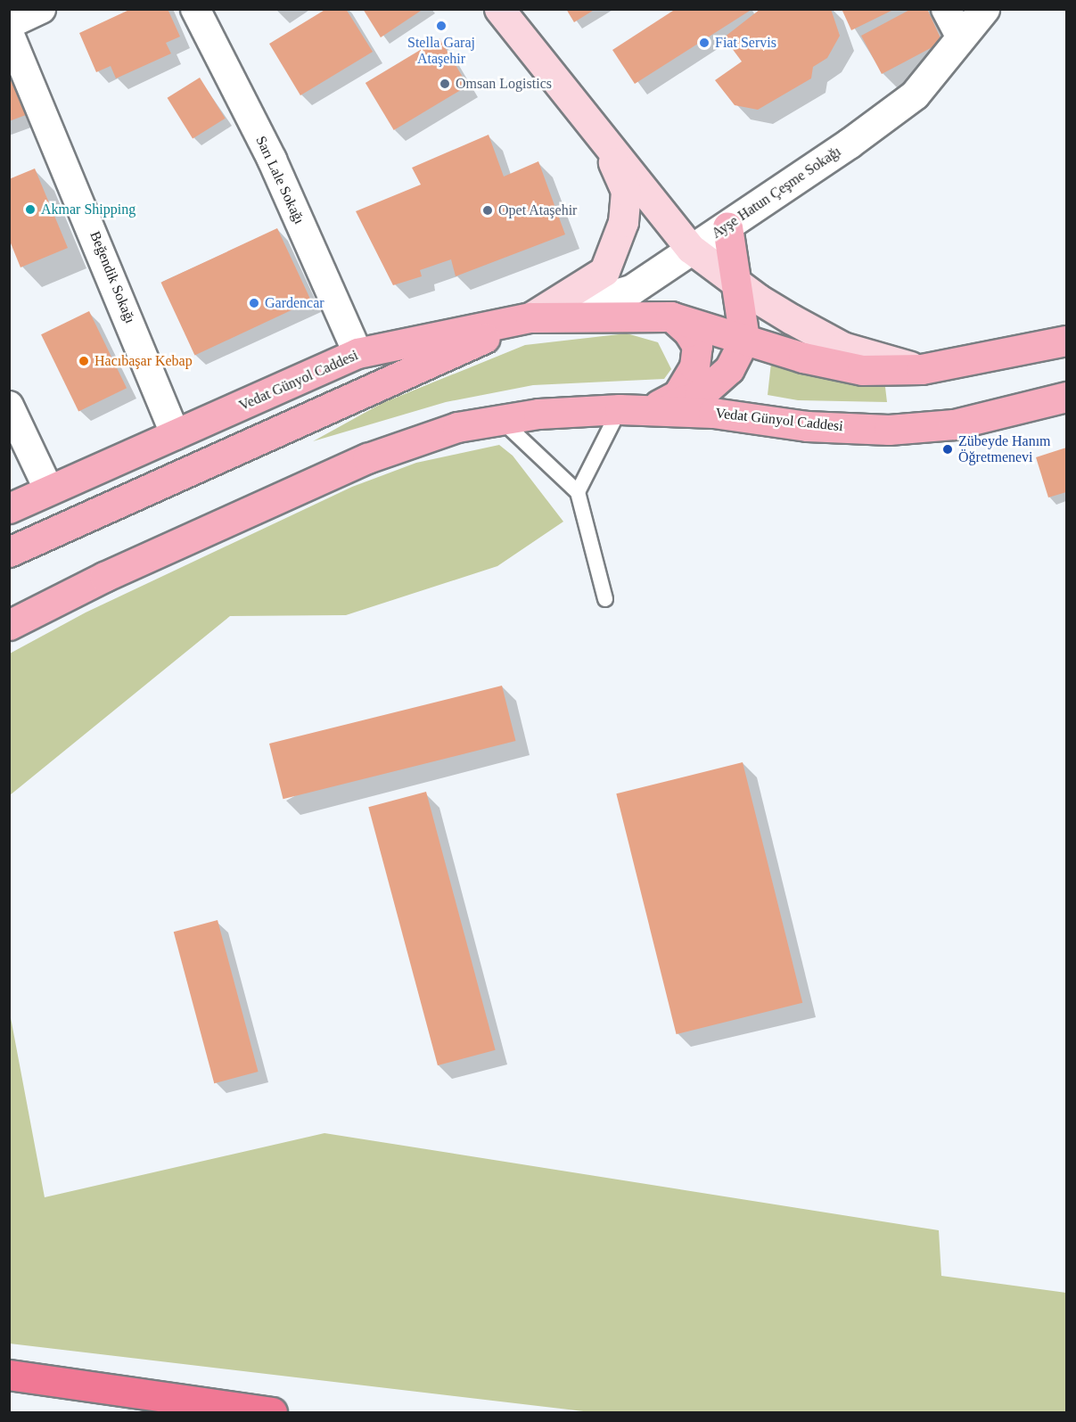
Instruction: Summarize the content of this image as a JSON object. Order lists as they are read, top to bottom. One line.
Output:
{"streets":{"main road":["Vedat Günyol Caddesi"],"street":["Sarı Lale Sokağı","Ayşe Hatun Çeşme Sokağı","Beğendik Sokağı"]},"crossings":[["Sarı Lale Sokağı","Vedat Günyol Caddesi"],["Ayşe Hatun Çeşme Sokağı","Vedat Günyol Caddesi"],["Beğendik Sokağı","Vedat Günyol Caddesi"]],"places":["Stella Garaj Ataşehir","Fiat Servis","Omsan Logistics","Akmar Shipping","Opet Ataşehir","Gardencar","Hacıbaşar Kebap","Zübeyde Hanım Öğretmenevi"]}
